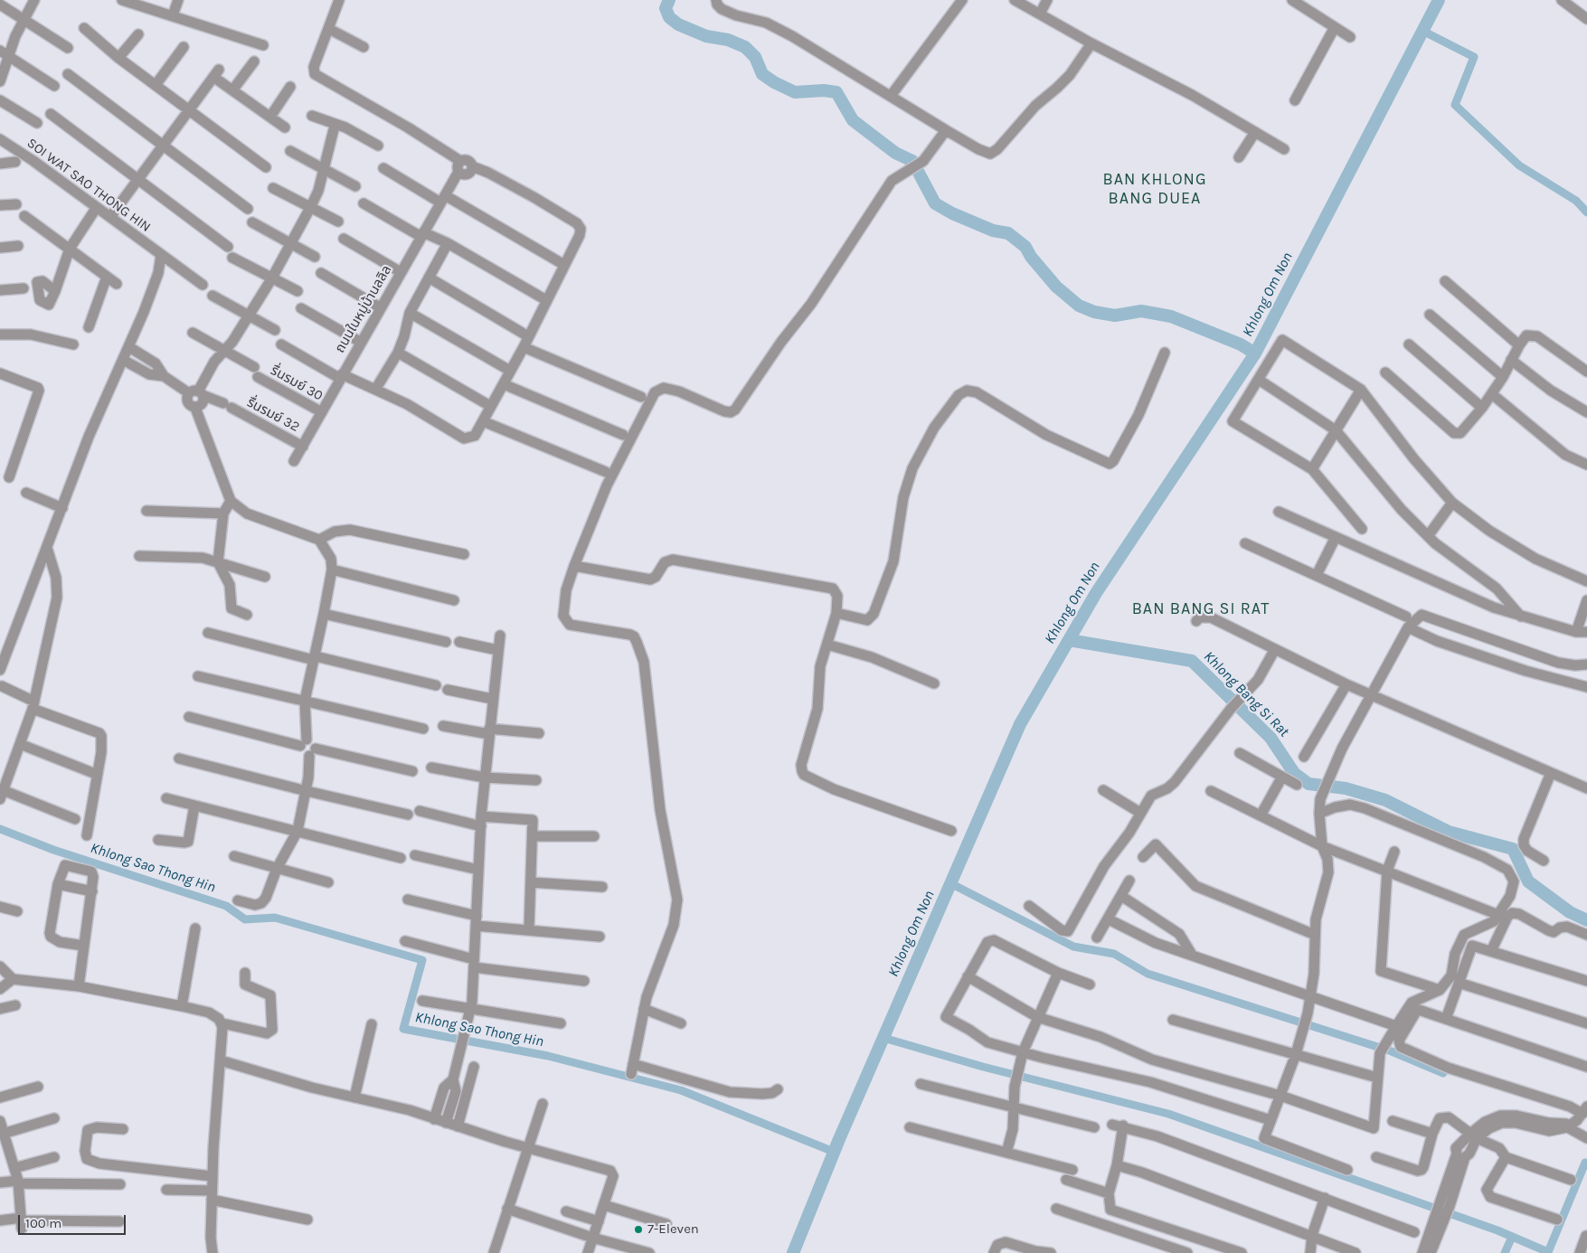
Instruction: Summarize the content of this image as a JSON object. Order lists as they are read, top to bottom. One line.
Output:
{"streets":{"street":["SOI WAT SAO THONG HIN","ถนนในหมู่บ้านลลิล","รื่นรมย์ 30","รื่นรมย์ 32"]},"crossings":[["ถนนในหมู่บ้านลลิล","รื่นรมย์ 30"],["ถนนในหมู่บ้านลลิล","รื่นรมย์ 32"]],"districts":["BAN KHLONG BANG DUEA","BAN BANG SI RAT"],"water":["Khlong Om Non","Khlong Bang Si Rat","Khlong Sao Thong Hin"],"places":["7-Eleven"],"scale_bar":"100 m"}
